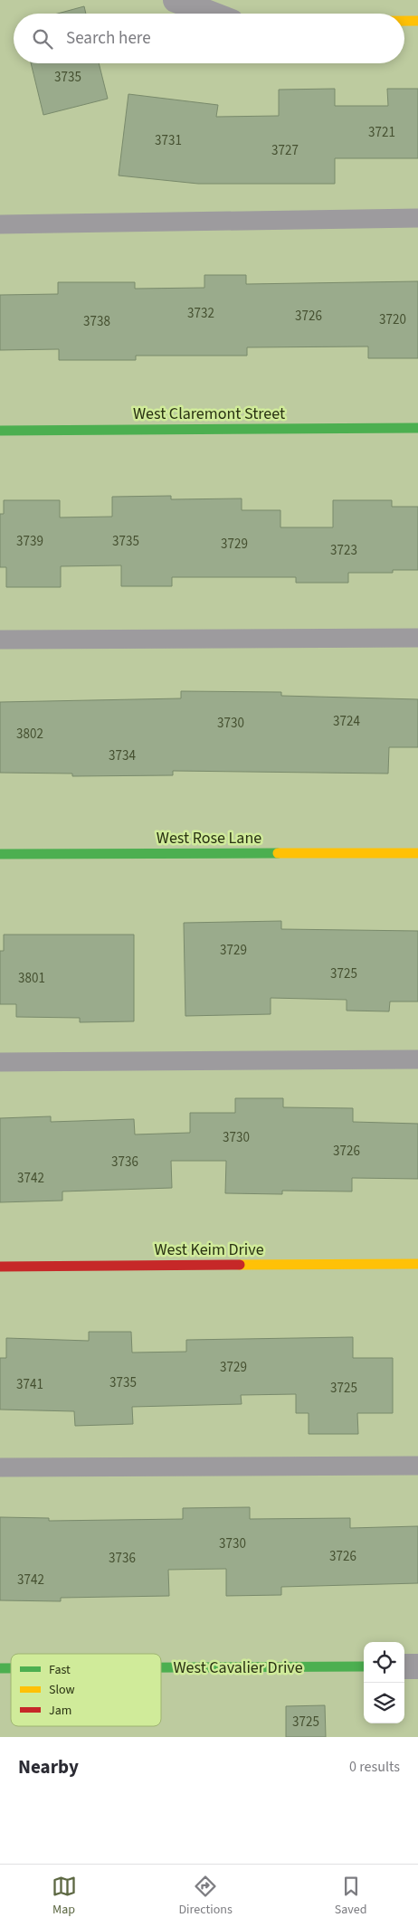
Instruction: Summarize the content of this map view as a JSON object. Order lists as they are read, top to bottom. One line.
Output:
{"streets":{"street":["West Claremont Street","West Rose Lane","West Keim Drive","West Cavalier Drive"]},"house_numbers":["3735","3721","3731","3727","3732","3726","3720","3738","3739","3735","3729","3723","3724","3730","3802","3734","3729","3725","3801","3730","3726","3736","3742","3729","3735","3741","3725","3730","3726","3736","3742","3725"],"legend":["Fast","Slow","Jam"],"page":{"search":"Search here","heading":["Nearby","0 results"],"nav":["Map","Directions","Saved"]}}
